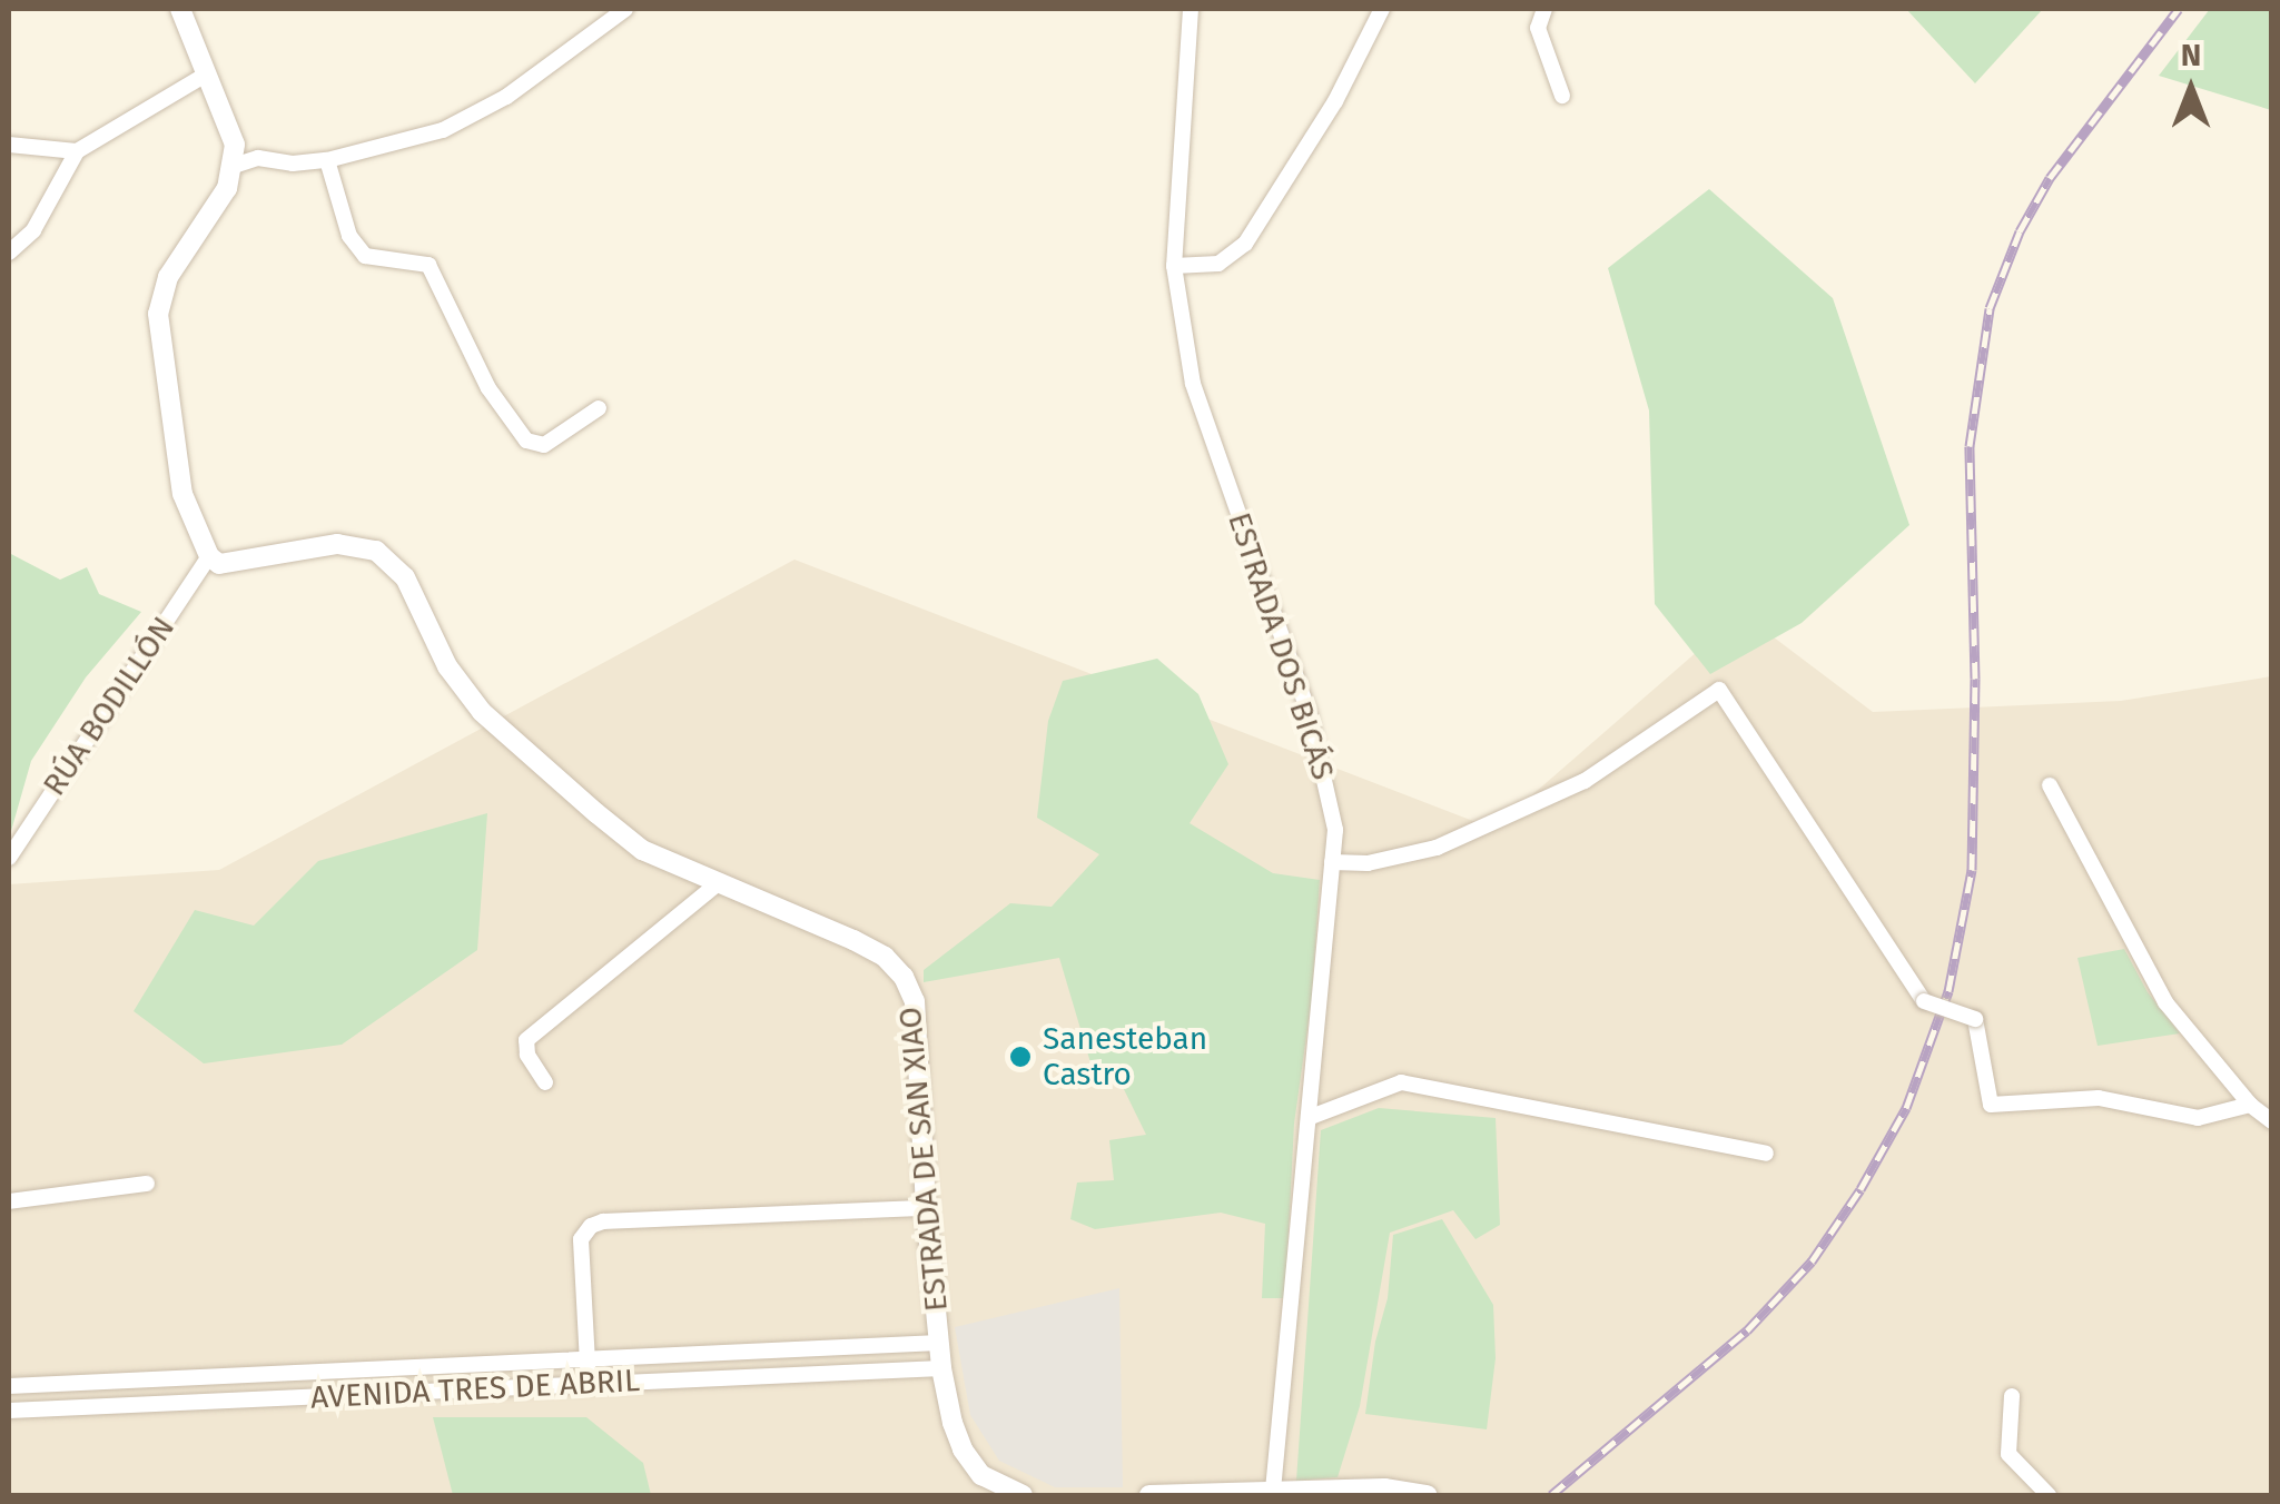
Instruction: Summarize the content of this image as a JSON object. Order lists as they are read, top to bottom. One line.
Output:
{"streets":{"street":["ESTRADA DOS BICÁS","RÚA BODILLÓN","ESTRADA DE SAN XIAO","AVENIDA TRES DE ABRIL"]},"crossings":[["RÚA BODILLÓN","ESTRADA DE SAN XIAO"],["ESTRADA DE SAN XIAO","AVENIDA TRES DE ABRIL"]],"places":["Sanesteban Castro"],"north":"top"}
